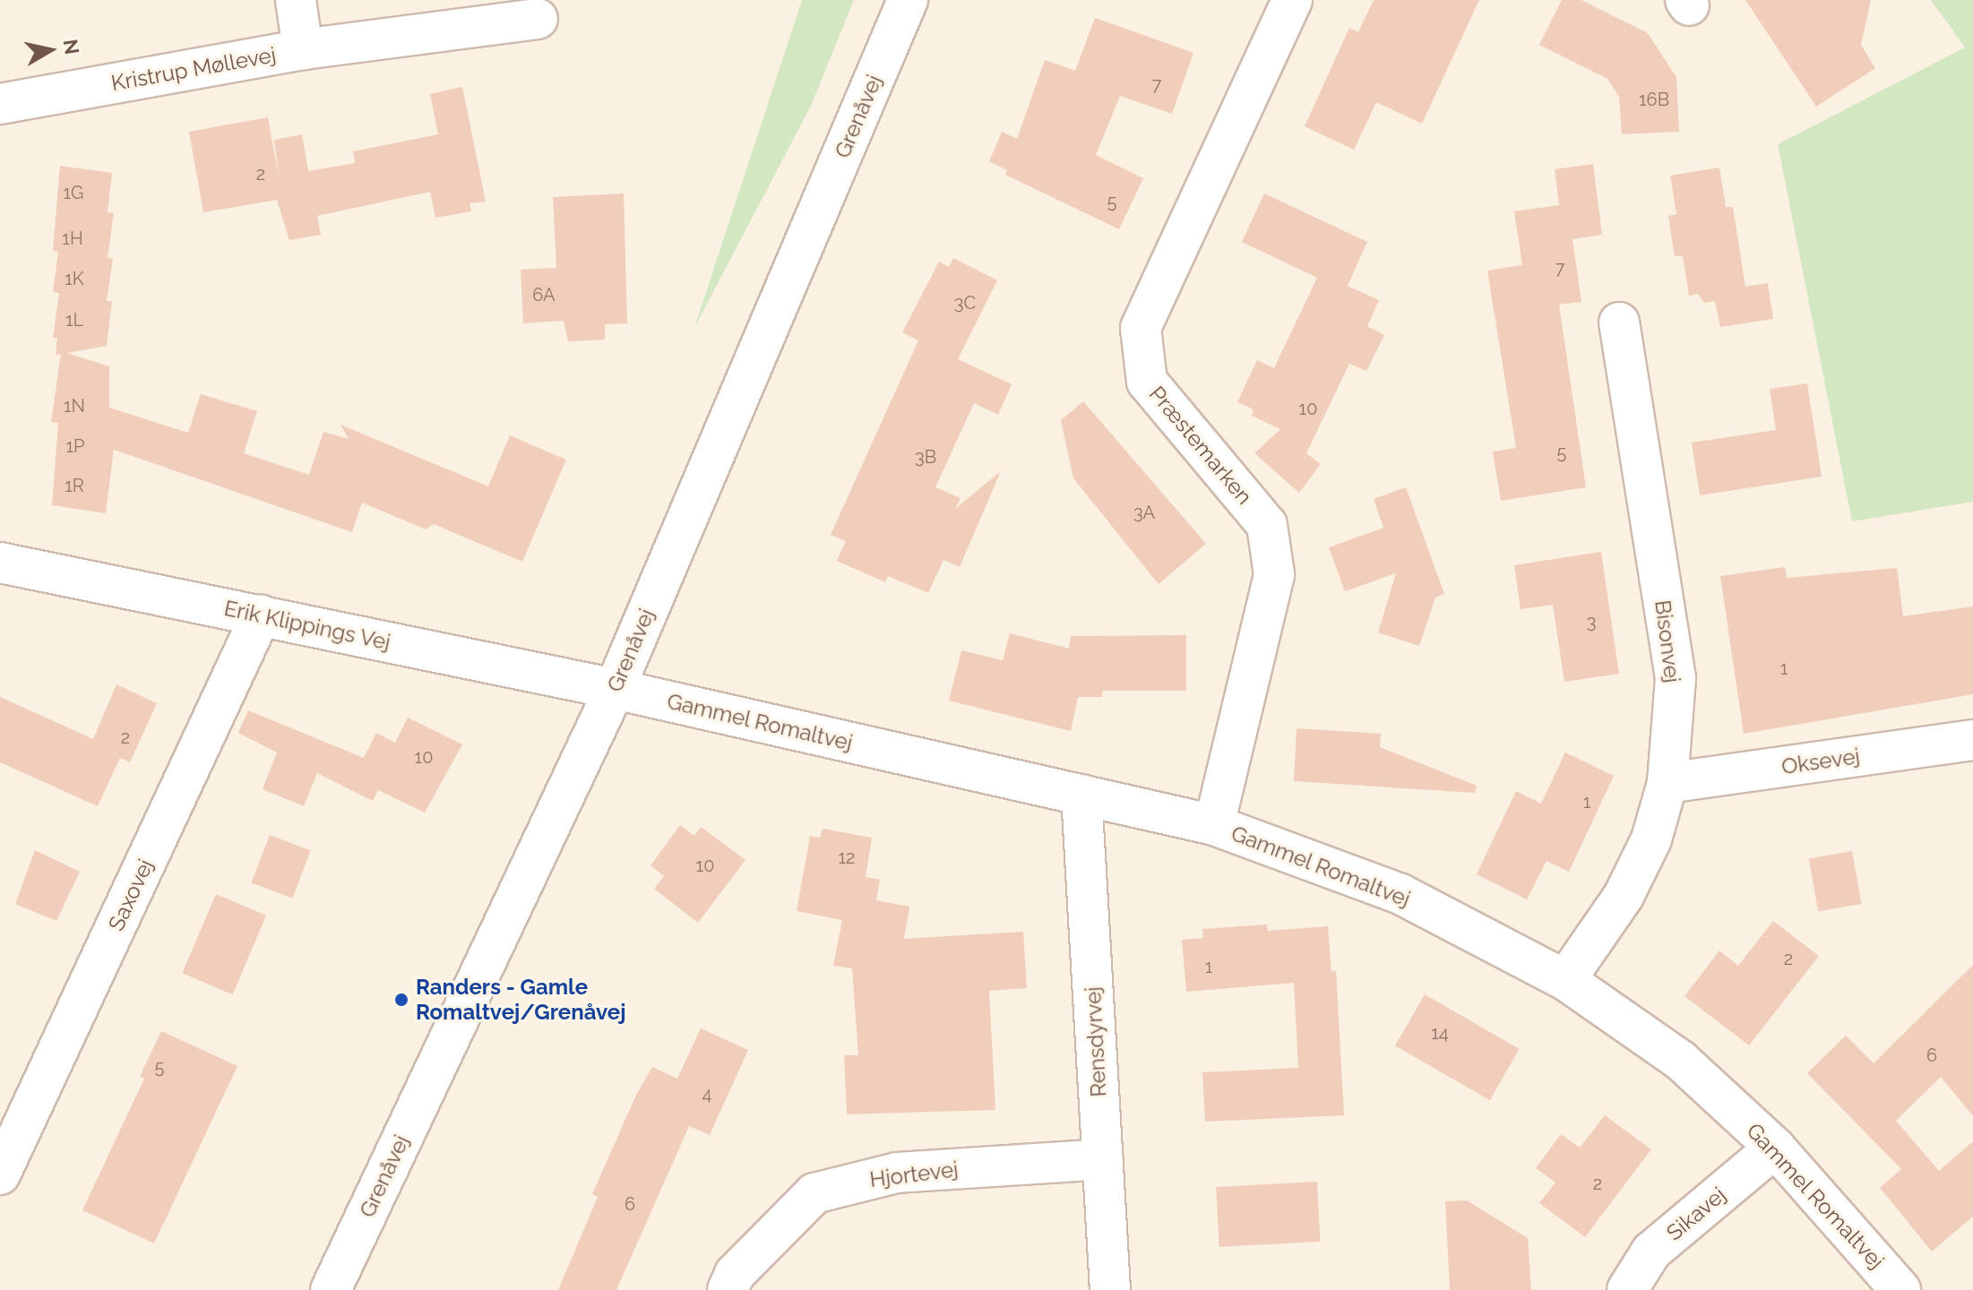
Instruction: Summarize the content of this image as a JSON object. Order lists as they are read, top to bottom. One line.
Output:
{"streets":{"street":["Kristrup Møllevej","Grenåvej","Præstemarken","Erik Klippings Vej","Bisonvej","Gammel Romaltvej","Oksevej","Saxovej","Rensdyrvej","Hjortevej","Sikavej"]},"crossings":[["Grenåvej","Erik Klippings Vej"],["Grenåvej","Gammel Romaltvej"],["Præstemarken","Gammel Romaltvej"],["Erik Klippings Vej","Gammel Romaltvej"],["Erik Klippings Vej","Saxovej"],["Bisonvej","Gammel Romaltvej"],["Bisonvej","Oksevej"],["Gammel Romaltvej","Rensdyrvej"],["Gammel Romaltvej","Sikavej"],["Rensdyrvej","Hjortevej"]],"places":["Randers - Gamle Romaltvej/Grenåvej"],"house_numbers":["7","16B","2","1G","5","1H","7","1K","6A","3C","1L","1N","10","1P","5","3B","1R","3A","3","1","2","10","1","12","10","2","1","14","6","5","4","2","6"],"north":"right"}
